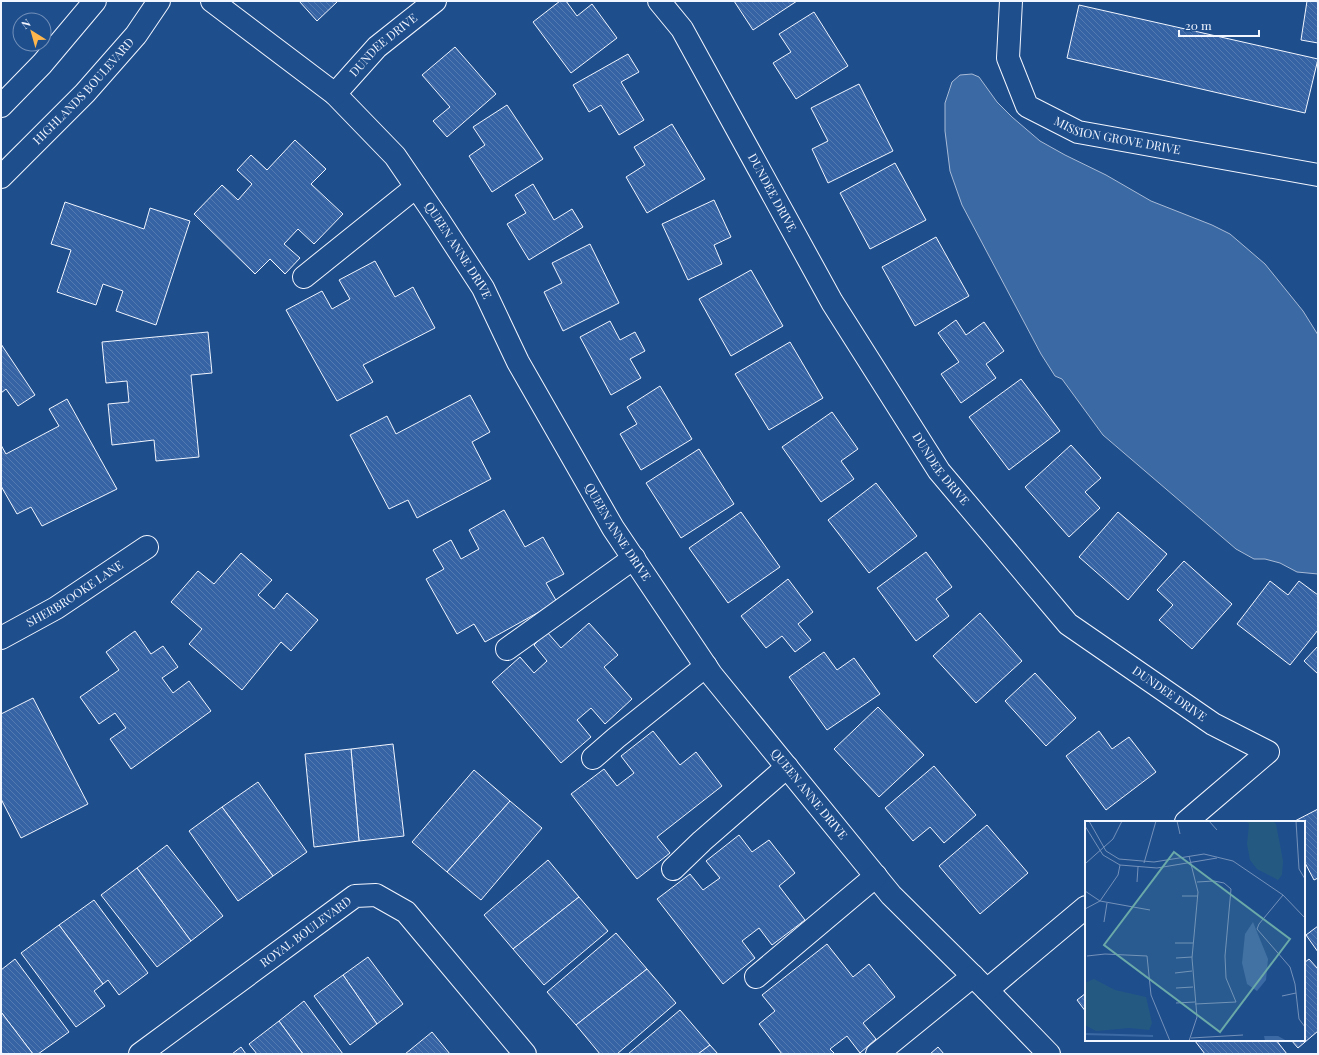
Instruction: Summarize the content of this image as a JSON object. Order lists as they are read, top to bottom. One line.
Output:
{"streets":{"street":["DUNDEE DRIVE","HIGHLANDS BOULEVARD","MISSION GROVE DRIVE","QUEEN ANNE DRIVE","SHERBROOKE LANE","ROYAL BOULEVARD"]},"crossings":[["DUNDEE DRIVE","QUEEN ANNE DRIVE"]],"scale_bar":"20 m","north":"top left"}
